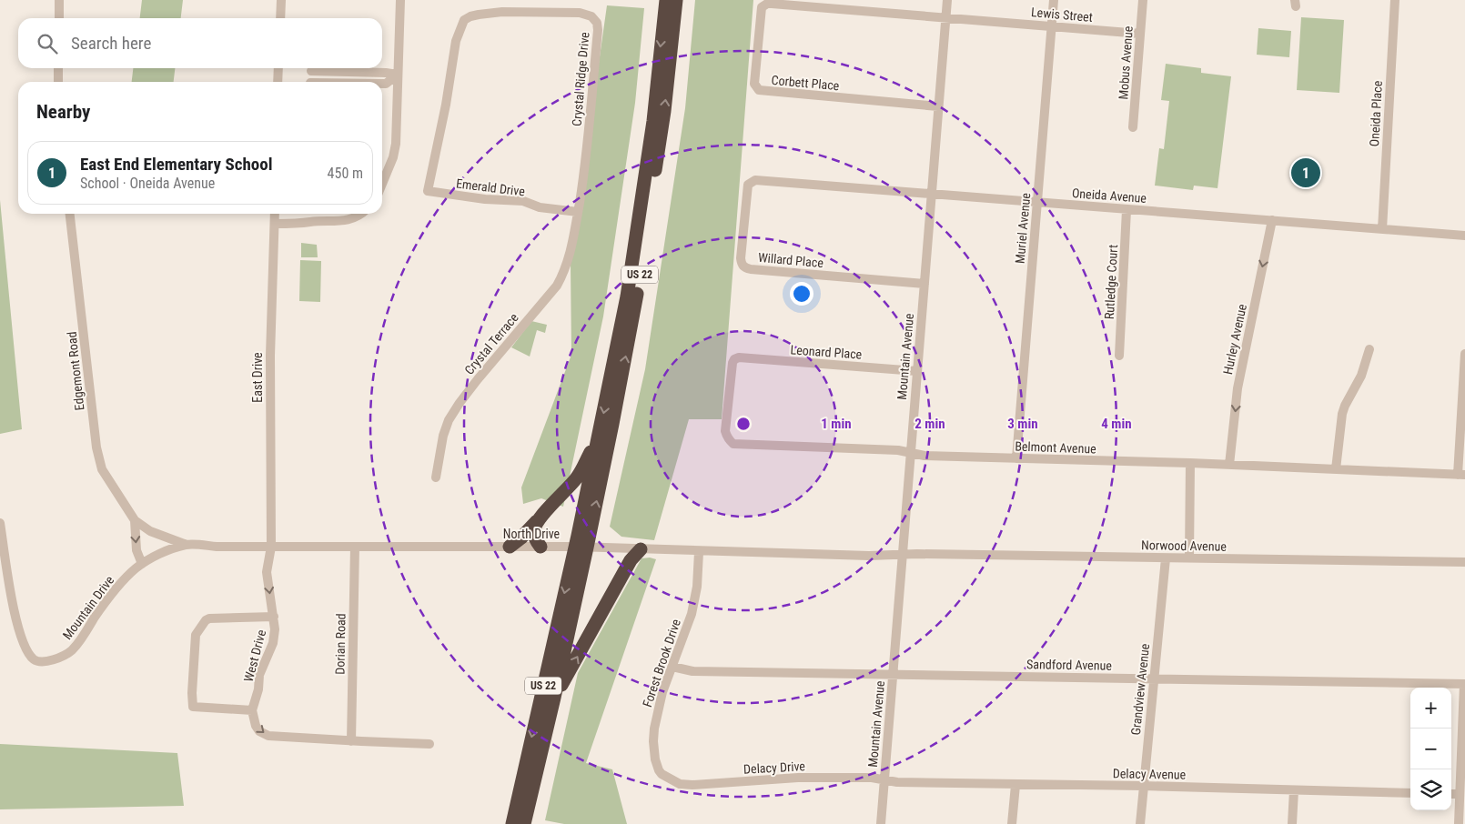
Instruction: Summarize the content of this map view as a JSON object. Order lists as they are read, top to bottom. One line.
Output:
{"streets":{"highway":["US 22"],"street":["Lewis Street","Mobus Avenue","Crystal Ridge Drive","Corbett Place","Oneida Place","Emerald Drive","Oneida Avenue","Muriel Avenue","Willard Place","Rutledge Court","Hurley Avenue","Crystal Terrace","Leonard Place","Mountain Avenue","Edgemont Road","East Drive","Belmont Avenue","North Drive","Norwood Avenue","Mountain Drive","Dorian Road","West Drive","Forest Brook Drive","Sandford Avenue","Grandview Avenue","Delacy Drive","Delacy Avenue"]},"crossings":[["Lewis Street","Mobus Avenue"],["Lewis Street","Corbett Place"],["Lewis Street","Muriel Avenue"],["Lewis Street","Mountain Avenue"],["Crystal Ridge Drive","Emerald Drive"],["Crystal Ridge Drive","Crystal Terrace"],["Corbett Place","Mountain Avenue"],["Oneida Place","Oneida Avenue"],["Oneida Avenue","Muriel Avenue"],["Oneida Avenue","Willard Place"],["Oneida Avenue","Rutledge Court"],["Oneida Avenue","Hurley Avenue"],["Oneida Avenue","Mountain Avenue"],["Muriel Avenue","Belmont Avenue"],["Willard Place","Mountain Avenue"],["US 22","North Drive"],["Hurley Avenue","Belmont Avenue"],["Leonard Place","Mountain Avenue"],["Leonard Place","Belmont Avenue"],["Mountain Avenue","Belmont Avenue"],["Mountain Avenue","North Drive"],["Mountain Avenue","Norwood Avenue"],["Mountain Avenue","Sandford Avenue"],["Mountain Avenue","Delacy Drive"],["Mountain Avenue","Delacy Avenue"],["Edgemont Road","North Drive"],["Edgemont Road","Mountain Drive"],["East Drive","North Drive"],["East Drive","West Drive"],["North Drive","Norwood Avenue"],["North Drive","Mountain Drive"],["North Drive","Dorian Road"],["North Drive","West Drive"],["North Drive","Forest Brook Drive"],["Norwood Avenue","Grandview Avenue"],["Forest Brook Drive","Sandford Avenue"],["Forest Brook Drive","Delacy Drive"],["Sandford Avenue","Grandview Avenue"],["Grandview Avenue","Delacy Avenue"],["Delacy Drive","Delacy Avenue"]],"one_way":["Hurley Avenue","West Drive"],"page":{"search":"Search here","heading":"Nearby","list":[{"mark":"1","name":"East End Elementary School","note":"School · Oneida Avenue","value":"450 m"}],"pins":"1","map_buttons":["+","−"]},"rings":["1 min","2 min","3 min","4 min"]}
